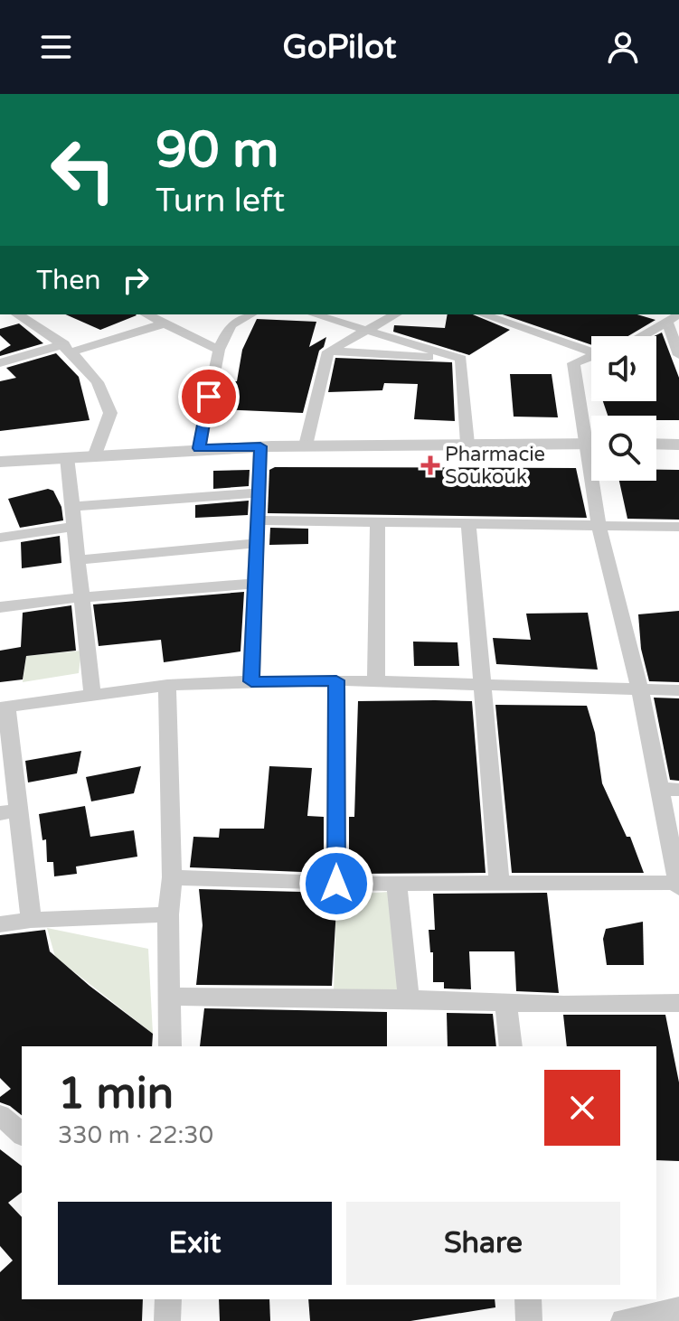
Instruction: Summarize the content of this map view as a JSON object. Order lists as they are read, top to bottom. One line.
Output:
{"places":{"health":["Pharmacie Soukouk"]},"page":{"header":"GoPilot","turn":["90 m","Turn left"],"then":"Then","heading":["1 min","330 m · 22:30"],"buttons":["Exit","Share"]}}
